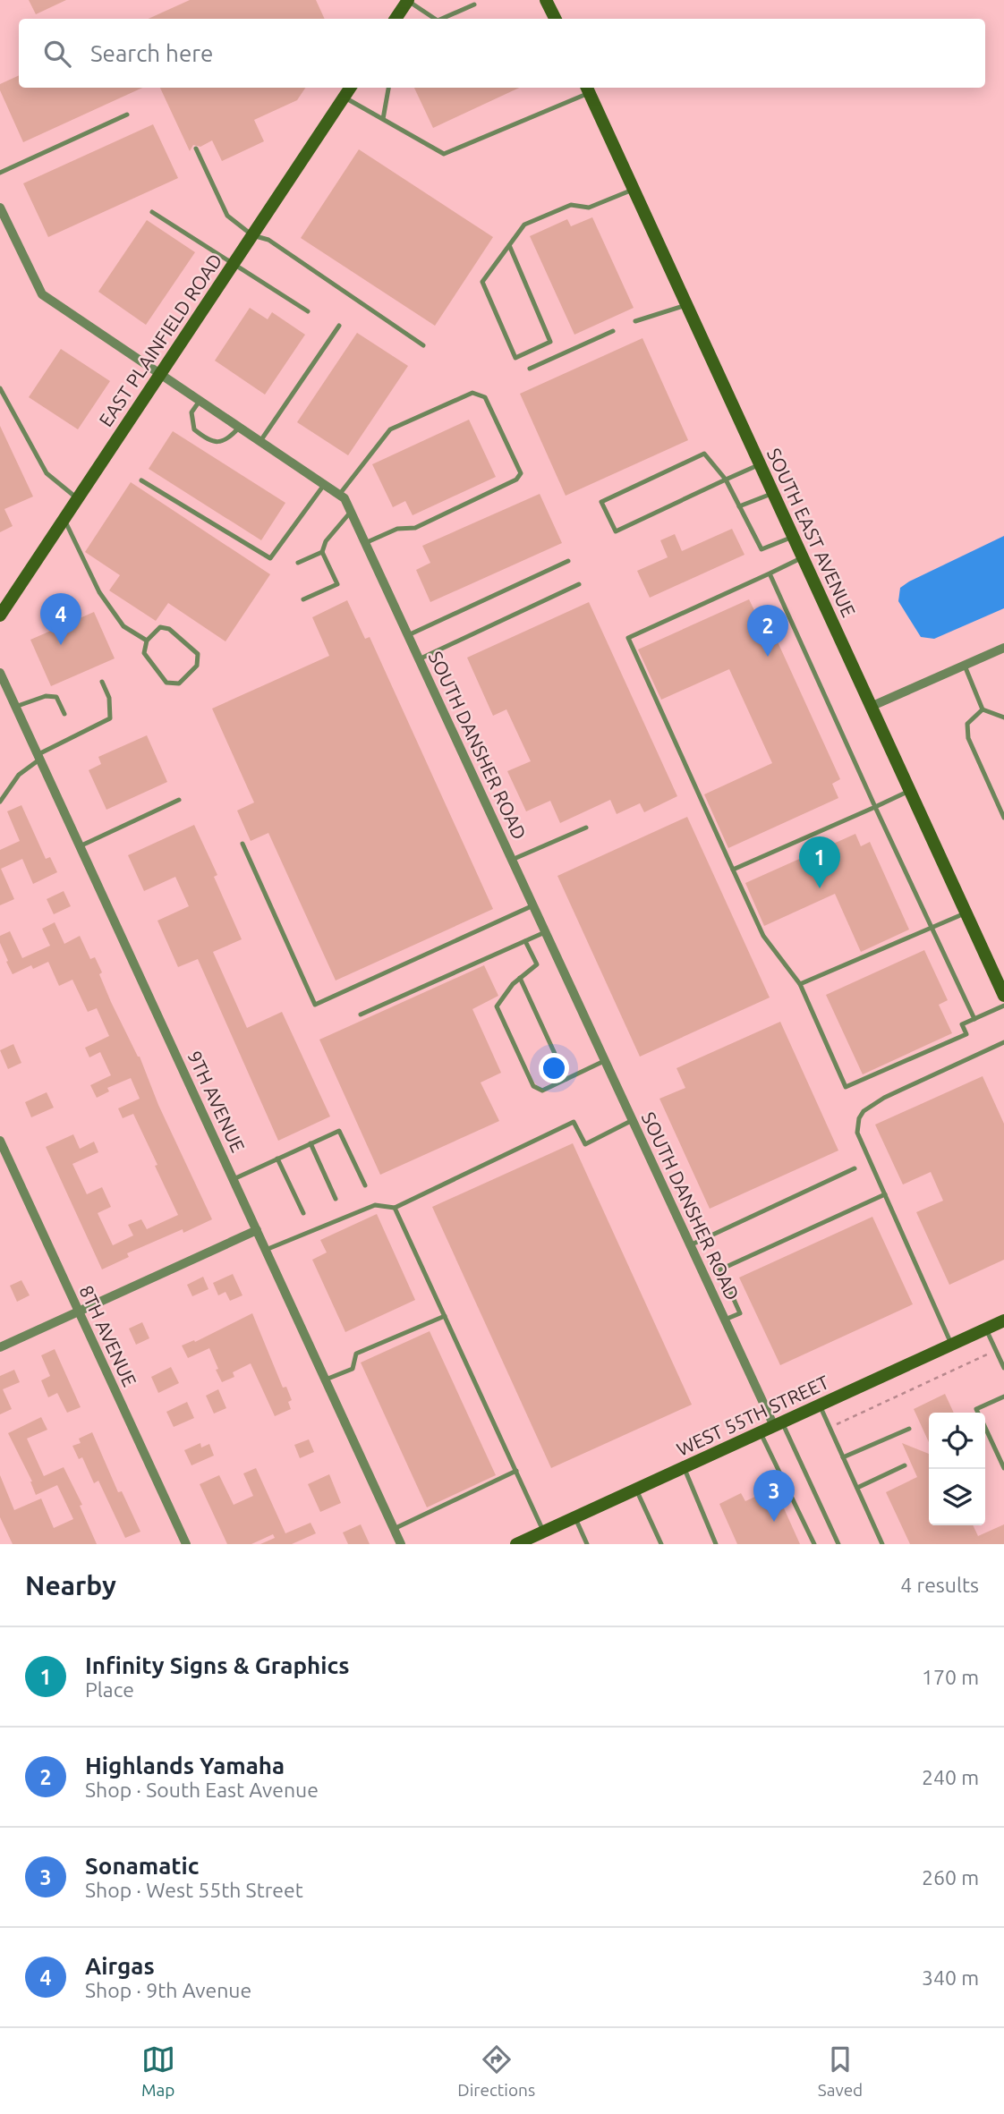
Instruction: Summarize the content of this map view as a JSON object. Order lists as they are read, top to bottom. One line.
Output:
{"streets":{"main road":["EAST PLAINFIELD ROAD","SOUTH EAST AVENUE","WEST 55TH STREET"],"street":["SOUTH DANSHER ROAD","9TH AVENUE","8TH AVENUE"]},"crossings":[["EAST PLAINFIELD ROAD","SOUTH DANSHER ROAD"],["SOUTH DANSHER ROAD","WEST 55TH STREET"]],"page":{"search":"Search here","pins":["4","2","1","3"],"heading":["Nearby","4 results"],"list":[{"mark":"1","name":"Infinity Signs & Graphics","note":"Place","value":"170 m"},{"mark":"2","name":"Highlands Yamaha","note":"Shop · South East Avenue","value":"240 m"},{"mark":"3","name":"Sonamatic","note":"Shop · West 55th Street","value":"260 m"},{"mark":"4","name":"Airgas","note":"Shop · 9th Avenue","value":"340 m"}],"nav":["Map","Directions","Saved"]}}
